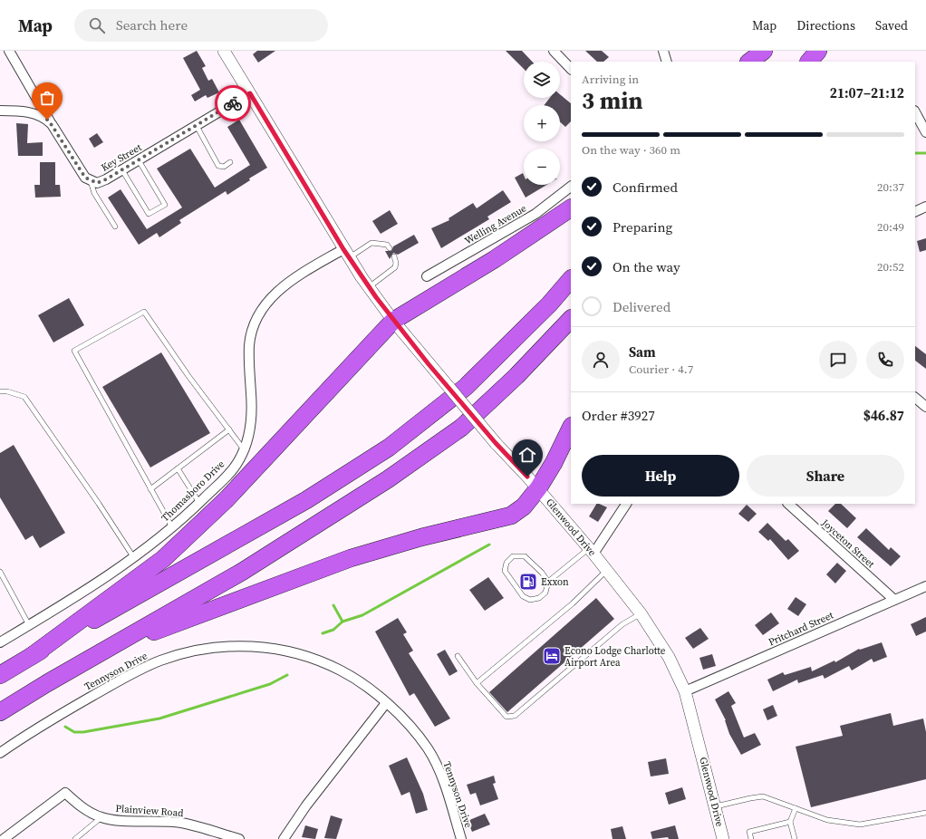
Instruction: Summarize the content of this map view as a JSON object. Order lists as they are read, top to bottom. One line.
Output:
{"streets":{"street":["Key Street","Welling Avenue","Thomasboro Drive","Glenwood Drive","Joyceton Street","Pritchard Street","Tennyson Drive","Plainview Road"]},"crossings":[["Key Street","Glenwood Drive"],["Thomasboro Drive","Glenwood Drive"],["Glenwood Drive","Pritchard Street"],["Joyceton Street","Pritchard Street"]],"places":{"fuel station":["Exxon"],"hotel":["Econo Lodge Charlotte Airport Area"]},"page":{"header":"Map","search":"Search here","nav":["Map","Directions","Saved"],"map_buttons":["+","−"],"heading":["3 min","Arriving in","21:07–21:12"],"panel":["Sam","Courier · 4.7","Order #3927","$46.87"],"bar":"On the way · 360 m","list":[["Confirmed","20:37"],["Preparing","20:49"],["On the way","20:52"],"Delivered"],"buttons":["Help","Share"]}}
